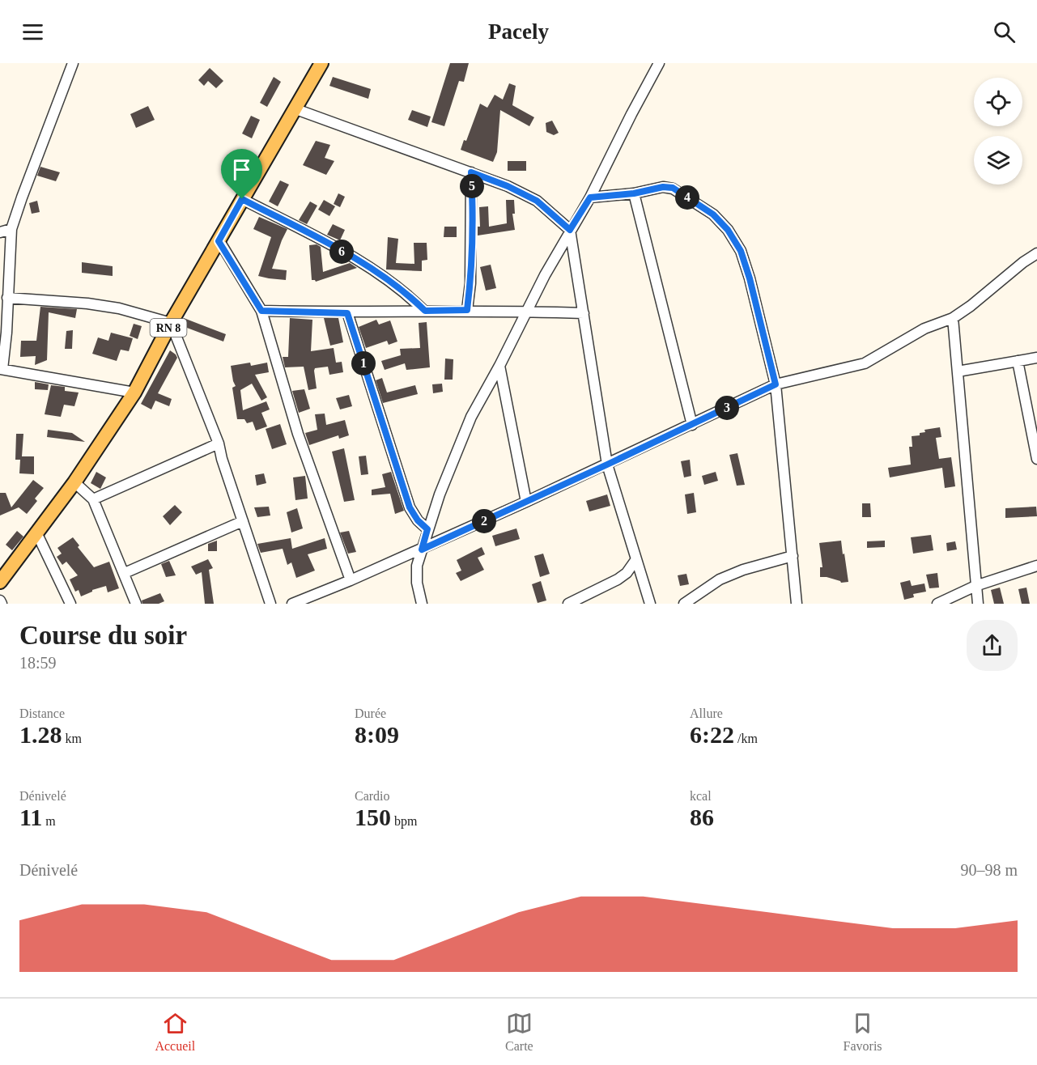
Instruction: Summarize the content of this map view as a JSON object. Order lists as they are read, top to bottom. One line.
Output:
{"streets":{"main road":["RN 8"]},"page":{"header":"Pacely","pins":["5","4","6","1","3","2"],"heading":["Course du soir","18:59"],"stats":[["Distance","1.28 km"],["Durée","8:09"],["Allure","6:22 /km"],["Dénivelé","11 m"],["Cardio","150 bpm"],["kcal","86"]],"chart":["Dénivelé","90–98 m"],"tabs":["Accueil","Carte","Favoris"]}}
